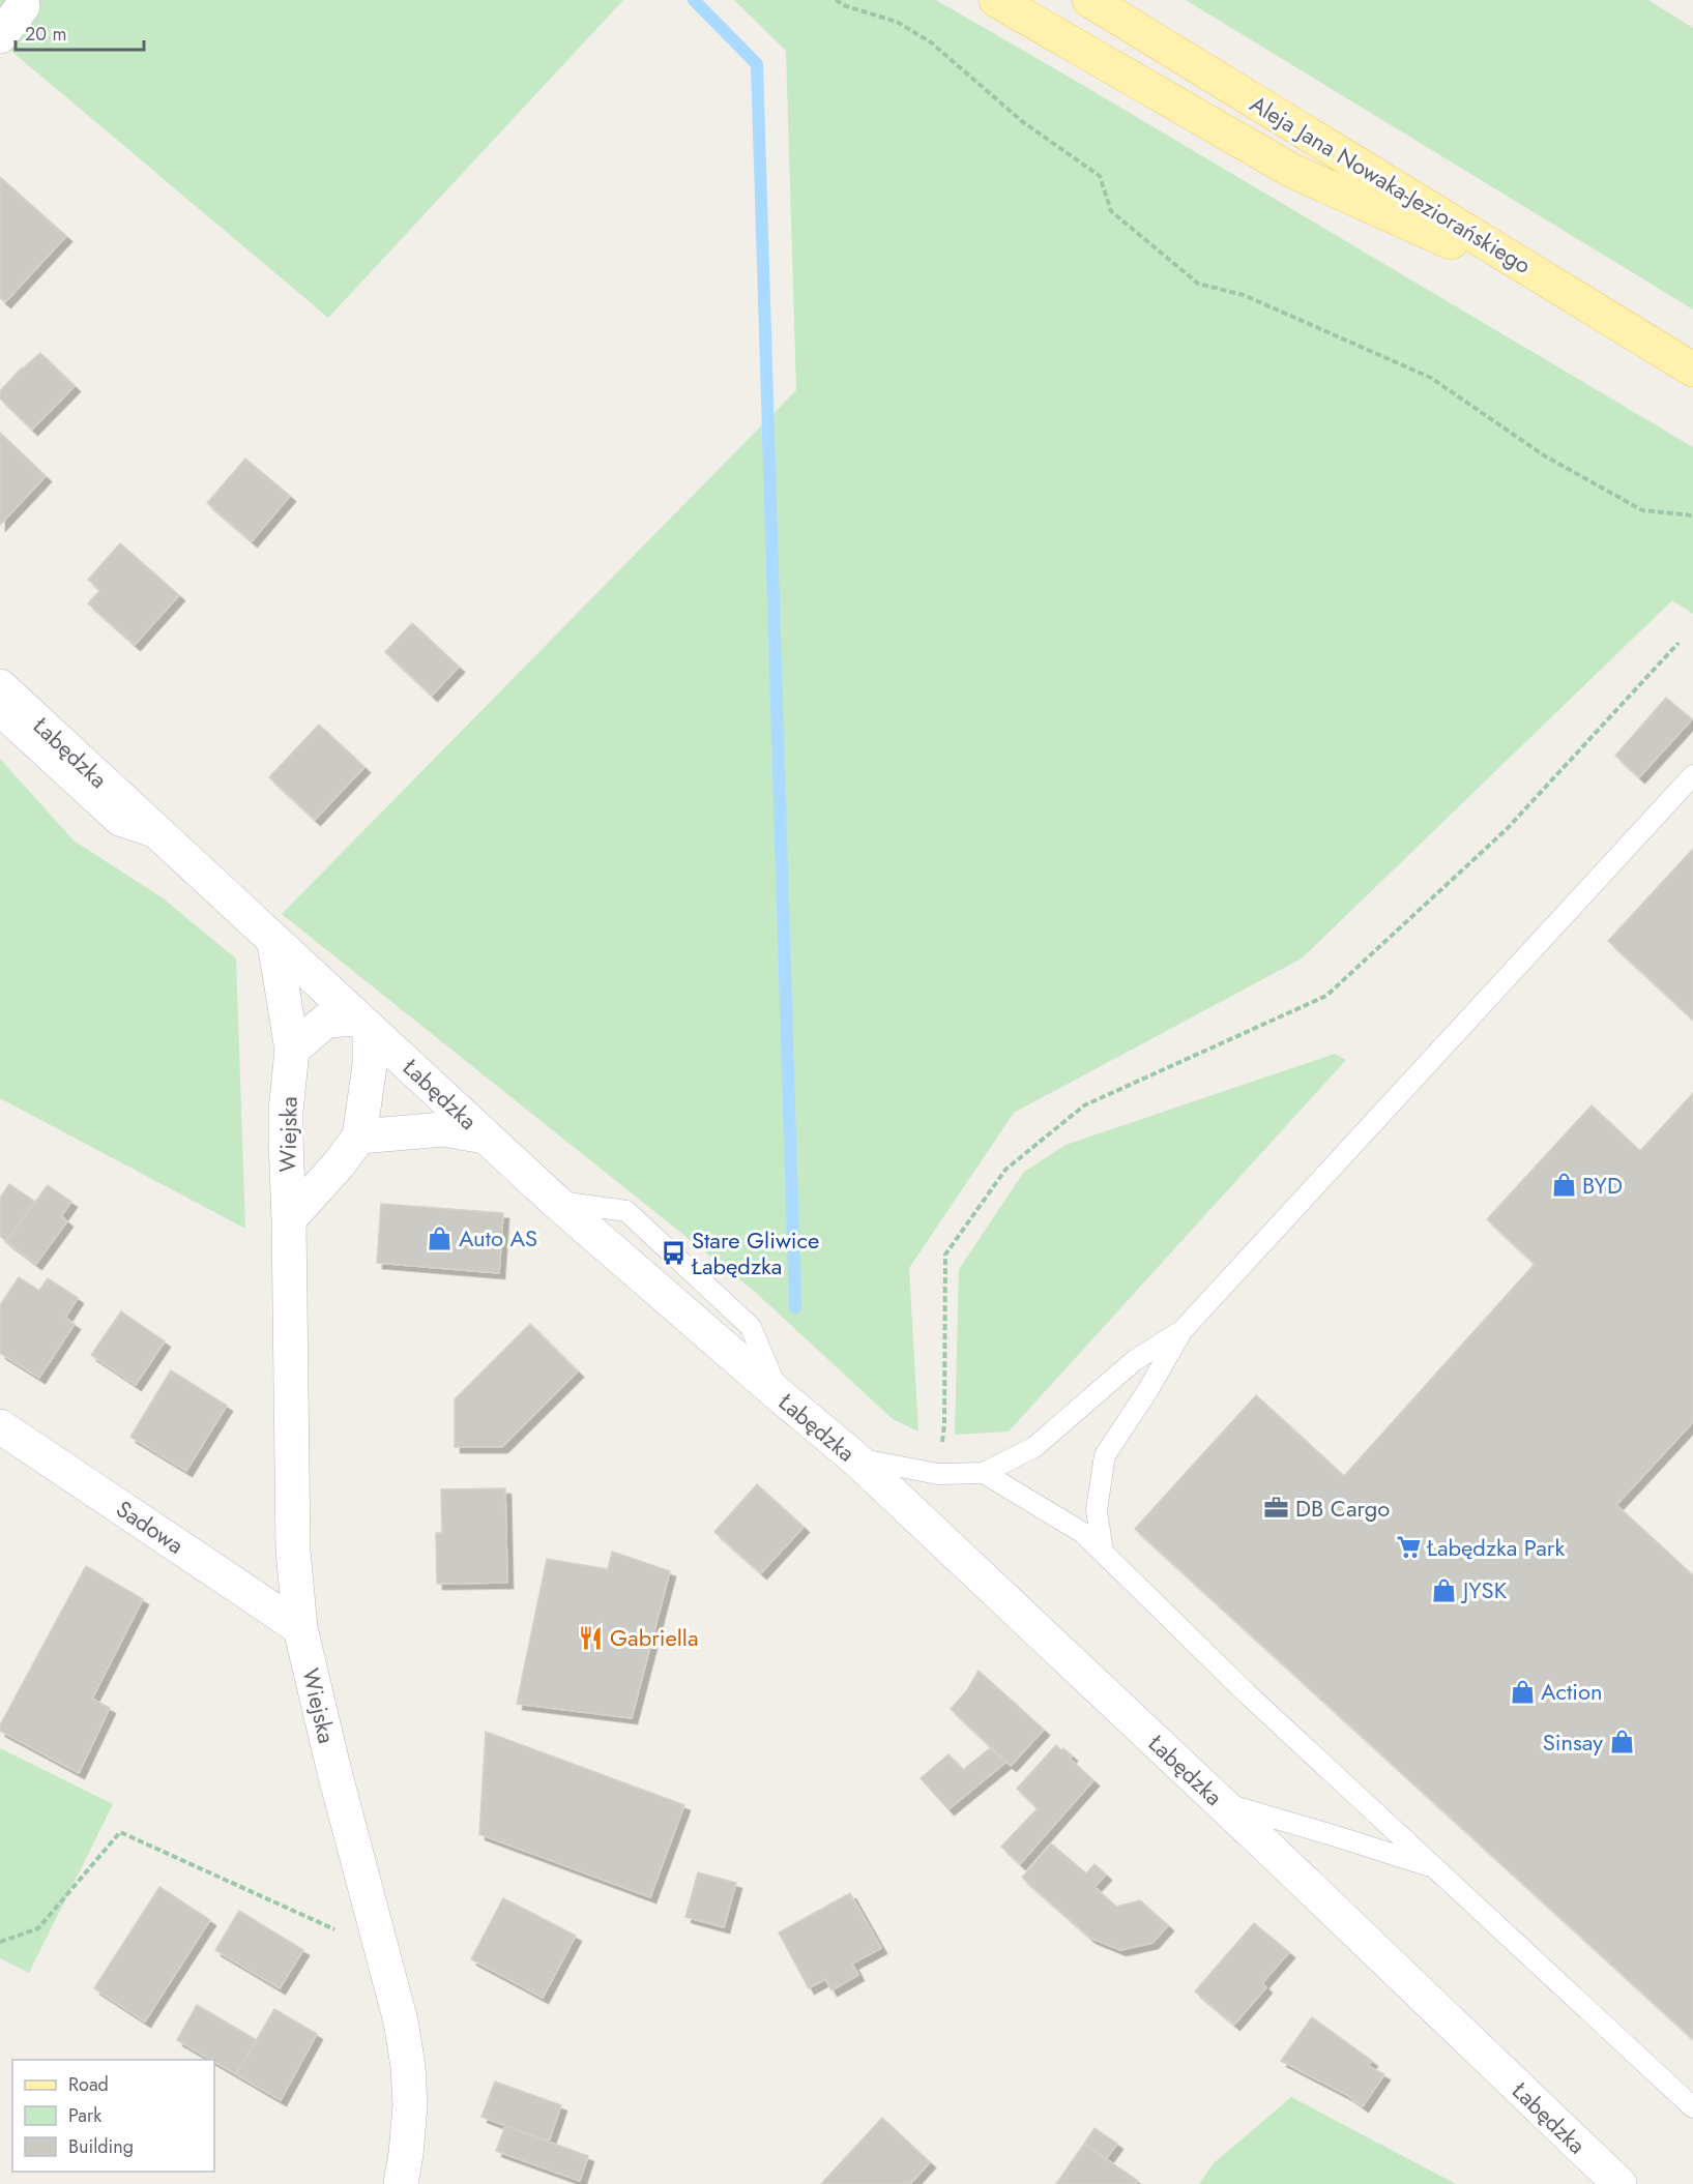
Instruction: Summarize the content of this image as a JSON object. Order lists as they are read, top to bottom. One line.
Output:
{"streets":{"main road":["Aleja Jana Nowaka-Jeziorańskiego"],"street":["Łabędzka","Wiejska","Sadowa"]},"crossings":[["Łabędzka","Wiejska"],["Wiejska","Sadowa"]],"places":{"shop":["BYD","Auto AS","JYSK","Action","Sinsay"],"bus stop":["Stare Gliwice Łabędzka"],"office":["DB Cargo"],"supermarket":["Łabędzka Park"],"restaurant":["Gabriella"]},"legend":["Road","Park","Building"],"scale_bar":"20 m"}
